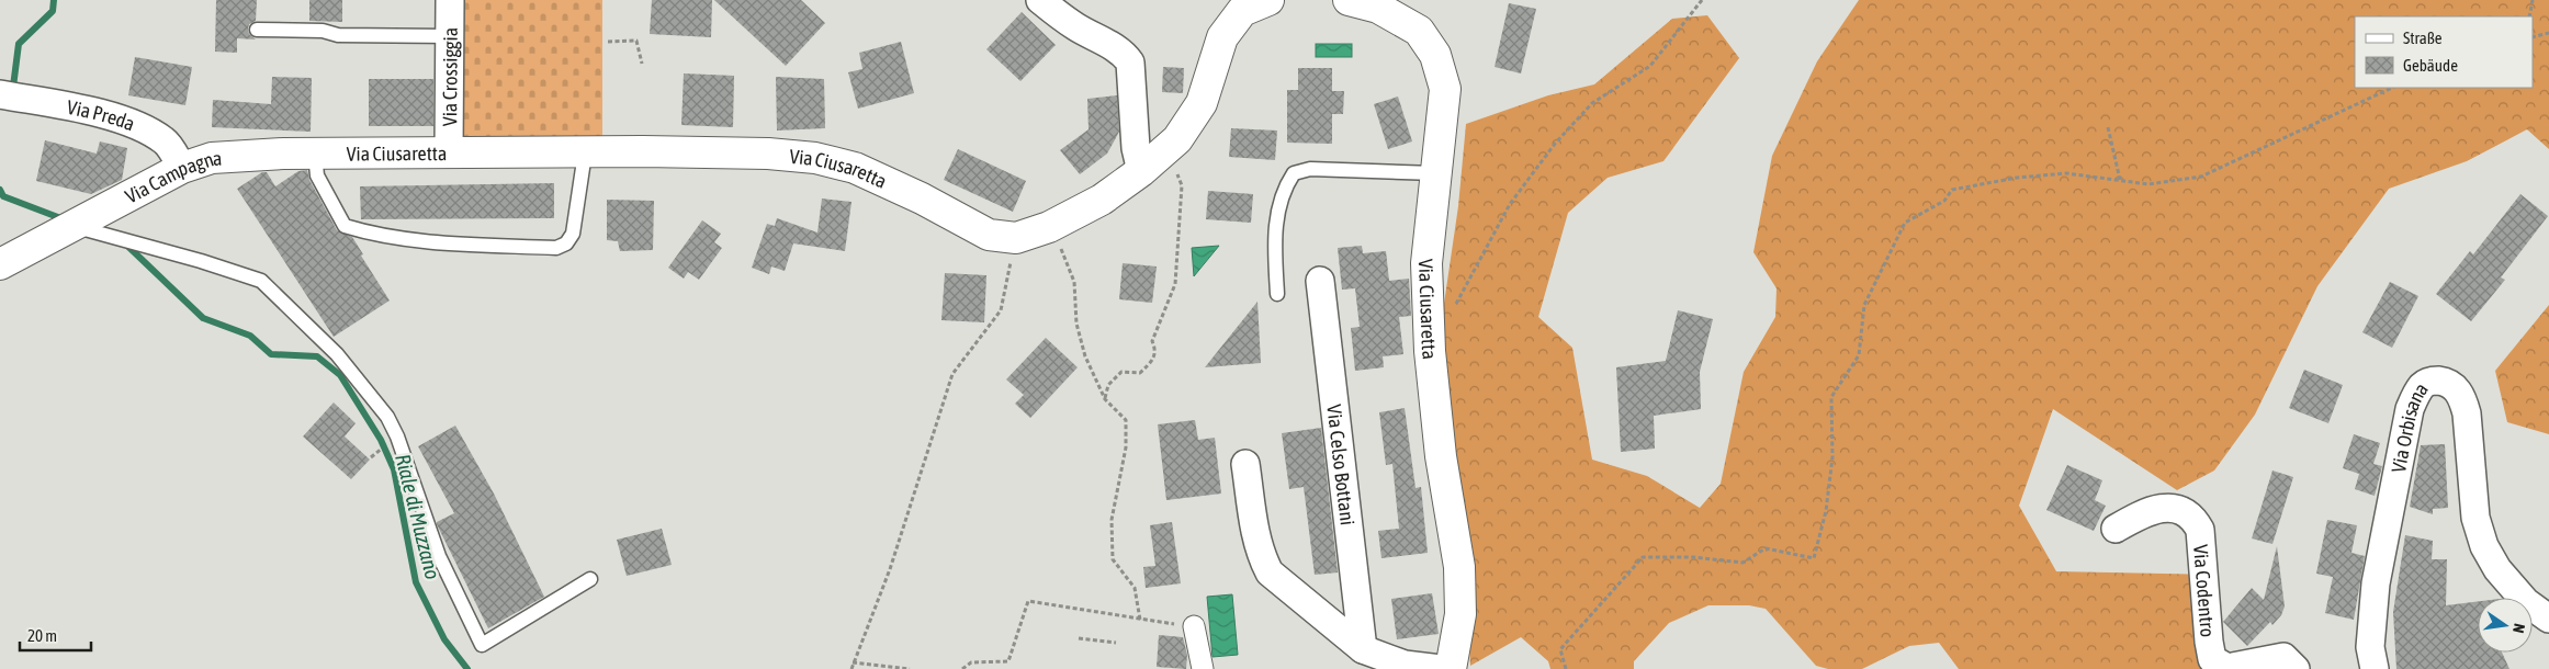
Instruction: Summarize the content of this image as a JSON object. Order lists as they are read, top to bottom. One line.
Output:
{"streets":{"street":["Via Crossiggia","Via Preda","Via Ciusaretta","Via Campagna","Via Orbisana","Via Celso Bottani","Via Codentro"]},"crossings":[["Via Crossiggia","Via Ciusaretta"],["Via Preda","Via Campagna"],["Via Ciusaretta","Via Campagna"]],"water":["Riale di Muzzano"],"legend":["Straße","Gebäude"],"scale_bar":"20 m","north":"right"}
